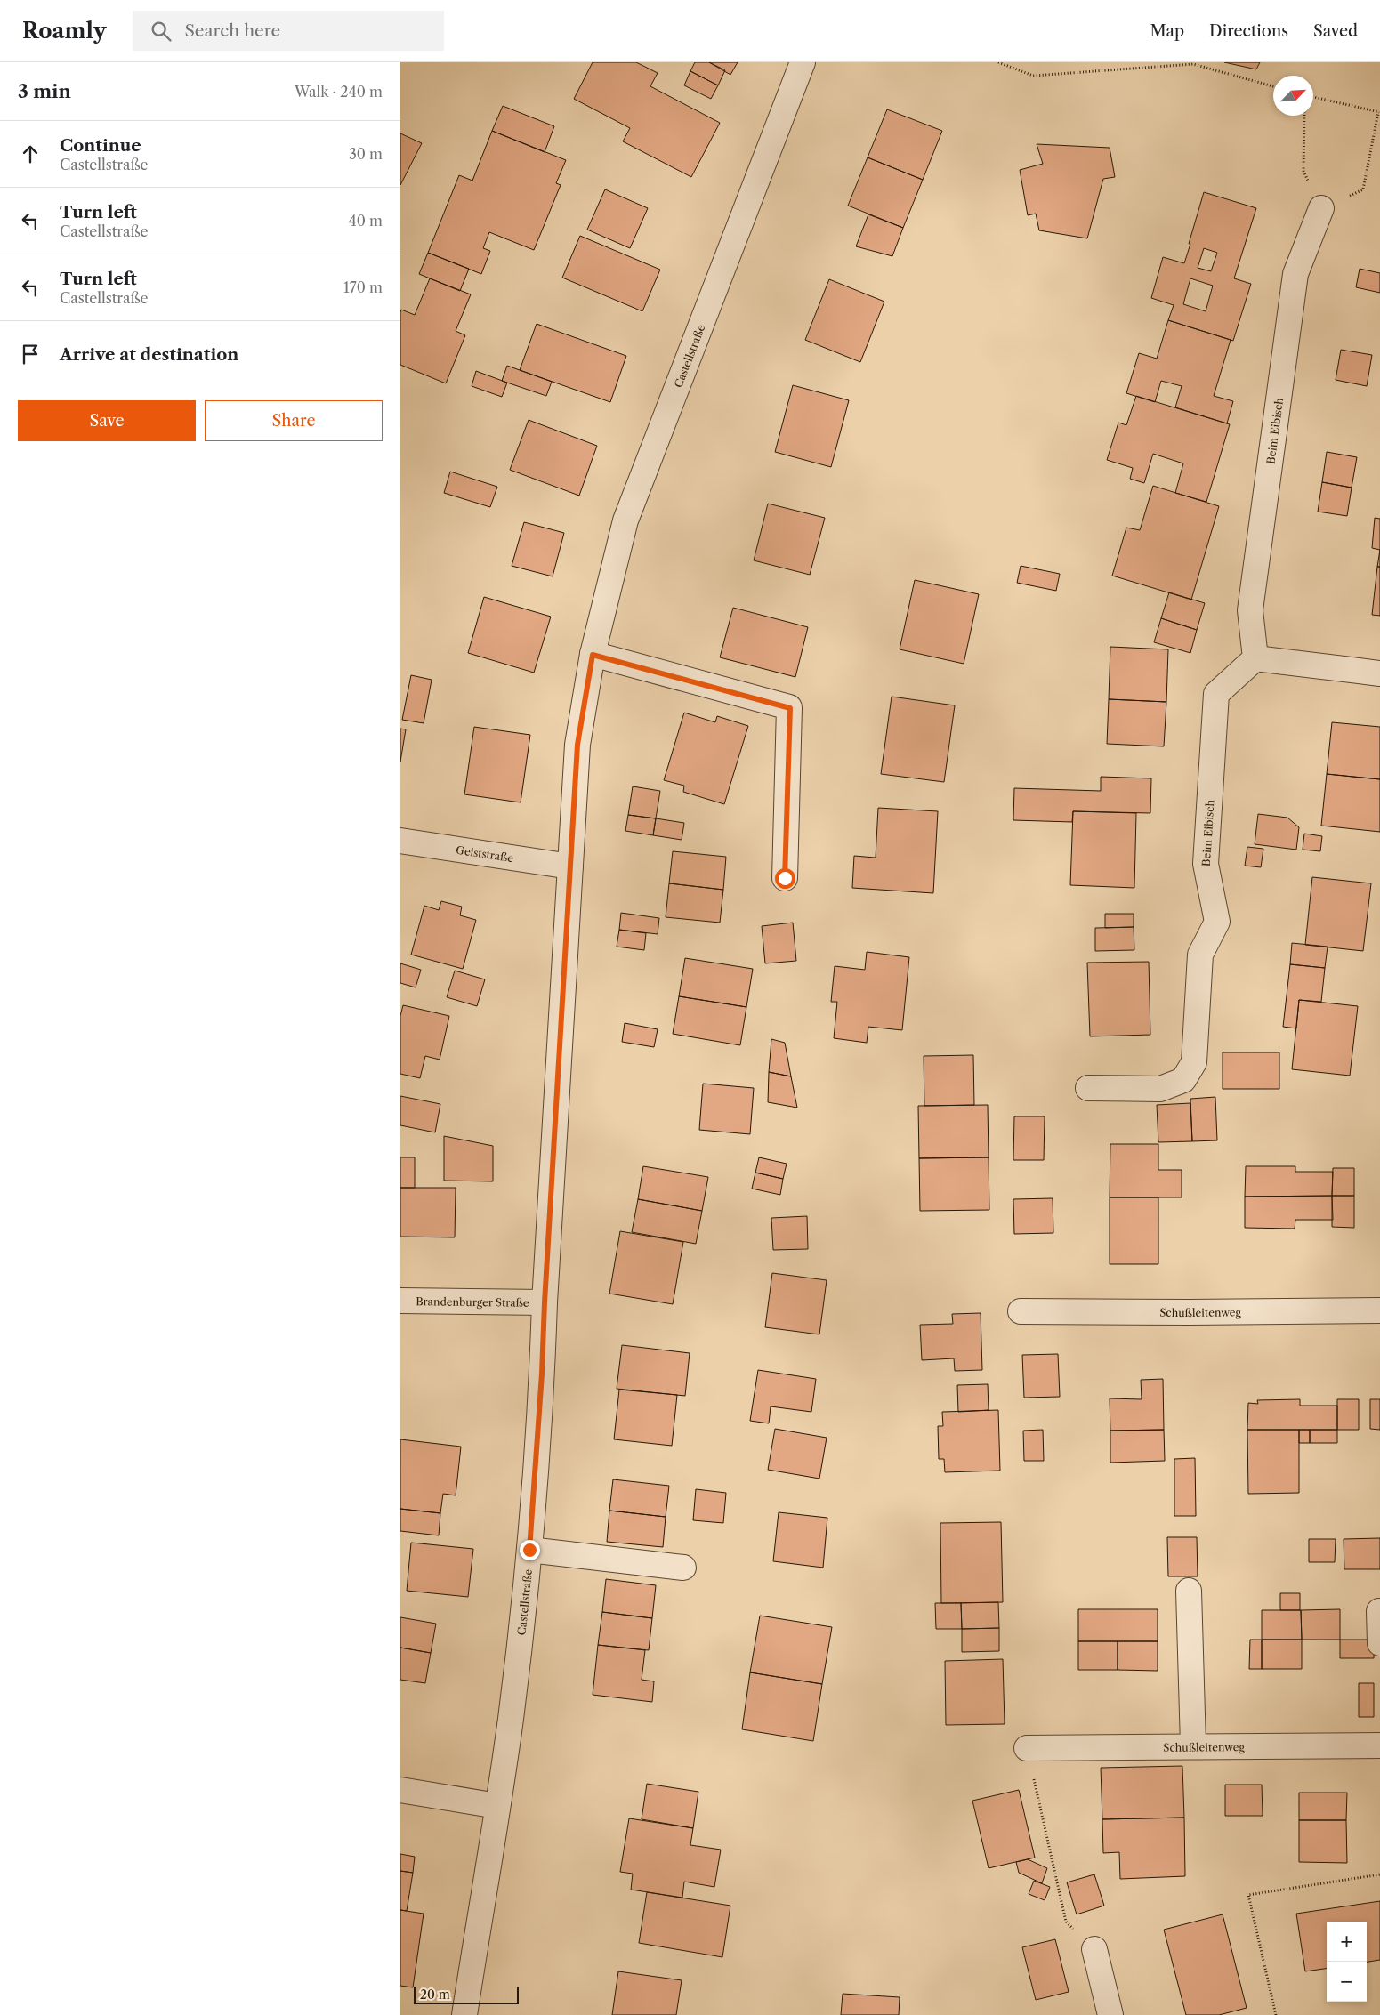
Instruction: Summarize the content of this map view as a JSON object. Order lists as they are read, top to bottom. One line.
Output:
{"streets":{"street":["Castellstraße","Beim Eibisch","Geiststraße","Brandenburger Straße","Schußleitenweg"]},"crossings":[["Castellstraße","Geiststraße"],["Castellstraße","Brandenburger Straße"]],"scale_bar":"20 m","north":"top right","page":{"header":"Roamly","search":"Search here","nav":["Map","Directions","Saved"],"heading":["3 min","Walk · 240 m"],"list":[["Continue","Castellstraße","30 m"],["Turn left","Castellstraße","40 m"],["Turn left","Castellstraße","170 m"],"Arrive at destination"],"buttons":["Save","Share"],"map_buttons":["+","−"],"scale":"20 m"}}
